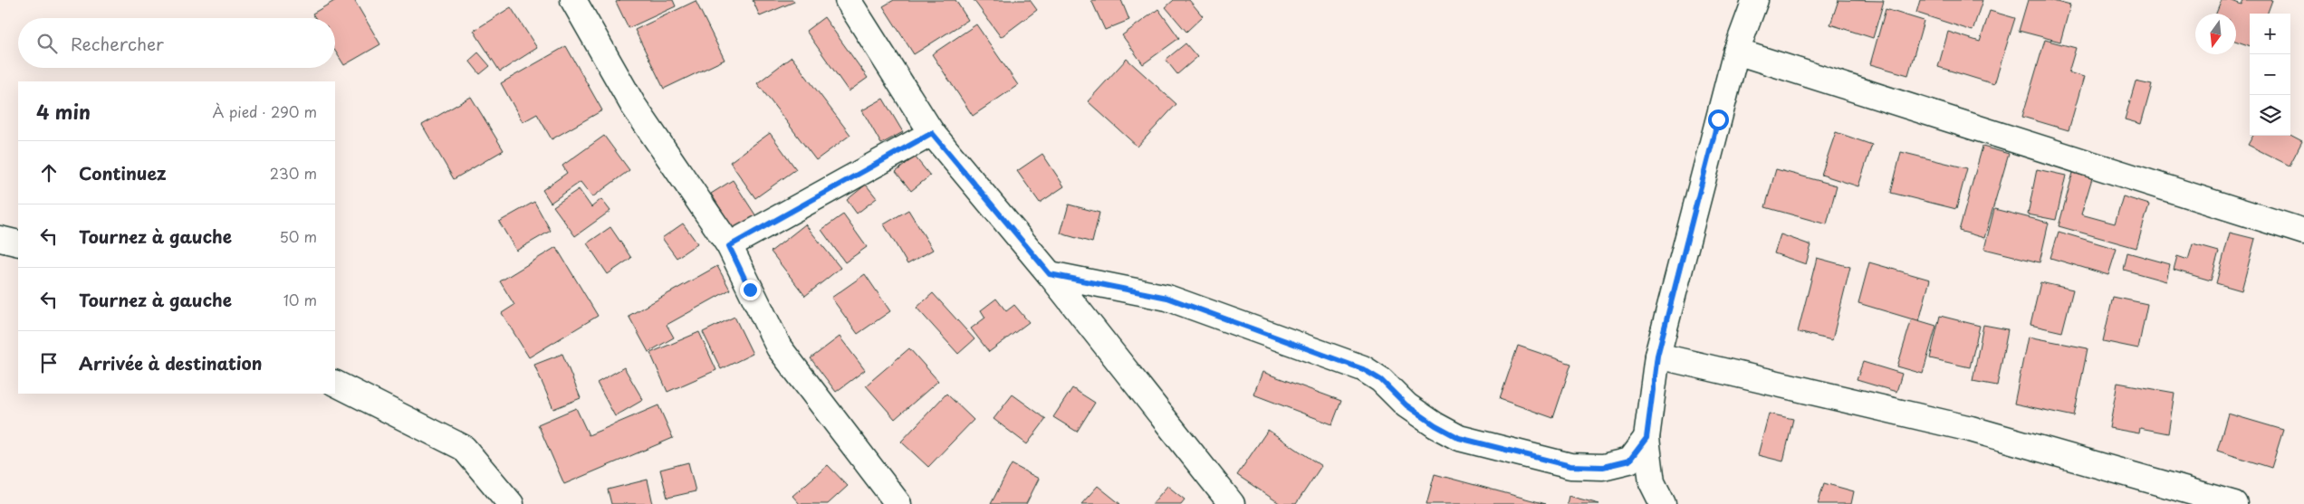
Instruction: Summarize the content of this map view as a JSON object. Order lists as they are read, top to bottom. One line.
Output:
{"north":"bottom","page":{"map_buttons":["+","−"],"search":"Rechercher","heading":["4 min","À pied · 290 m"],"list":[["Continuez","230 m"],["Tournez à gauche","50 m"],["Tournez à gauche","10 m"],"Arrivée à destination"]}}
